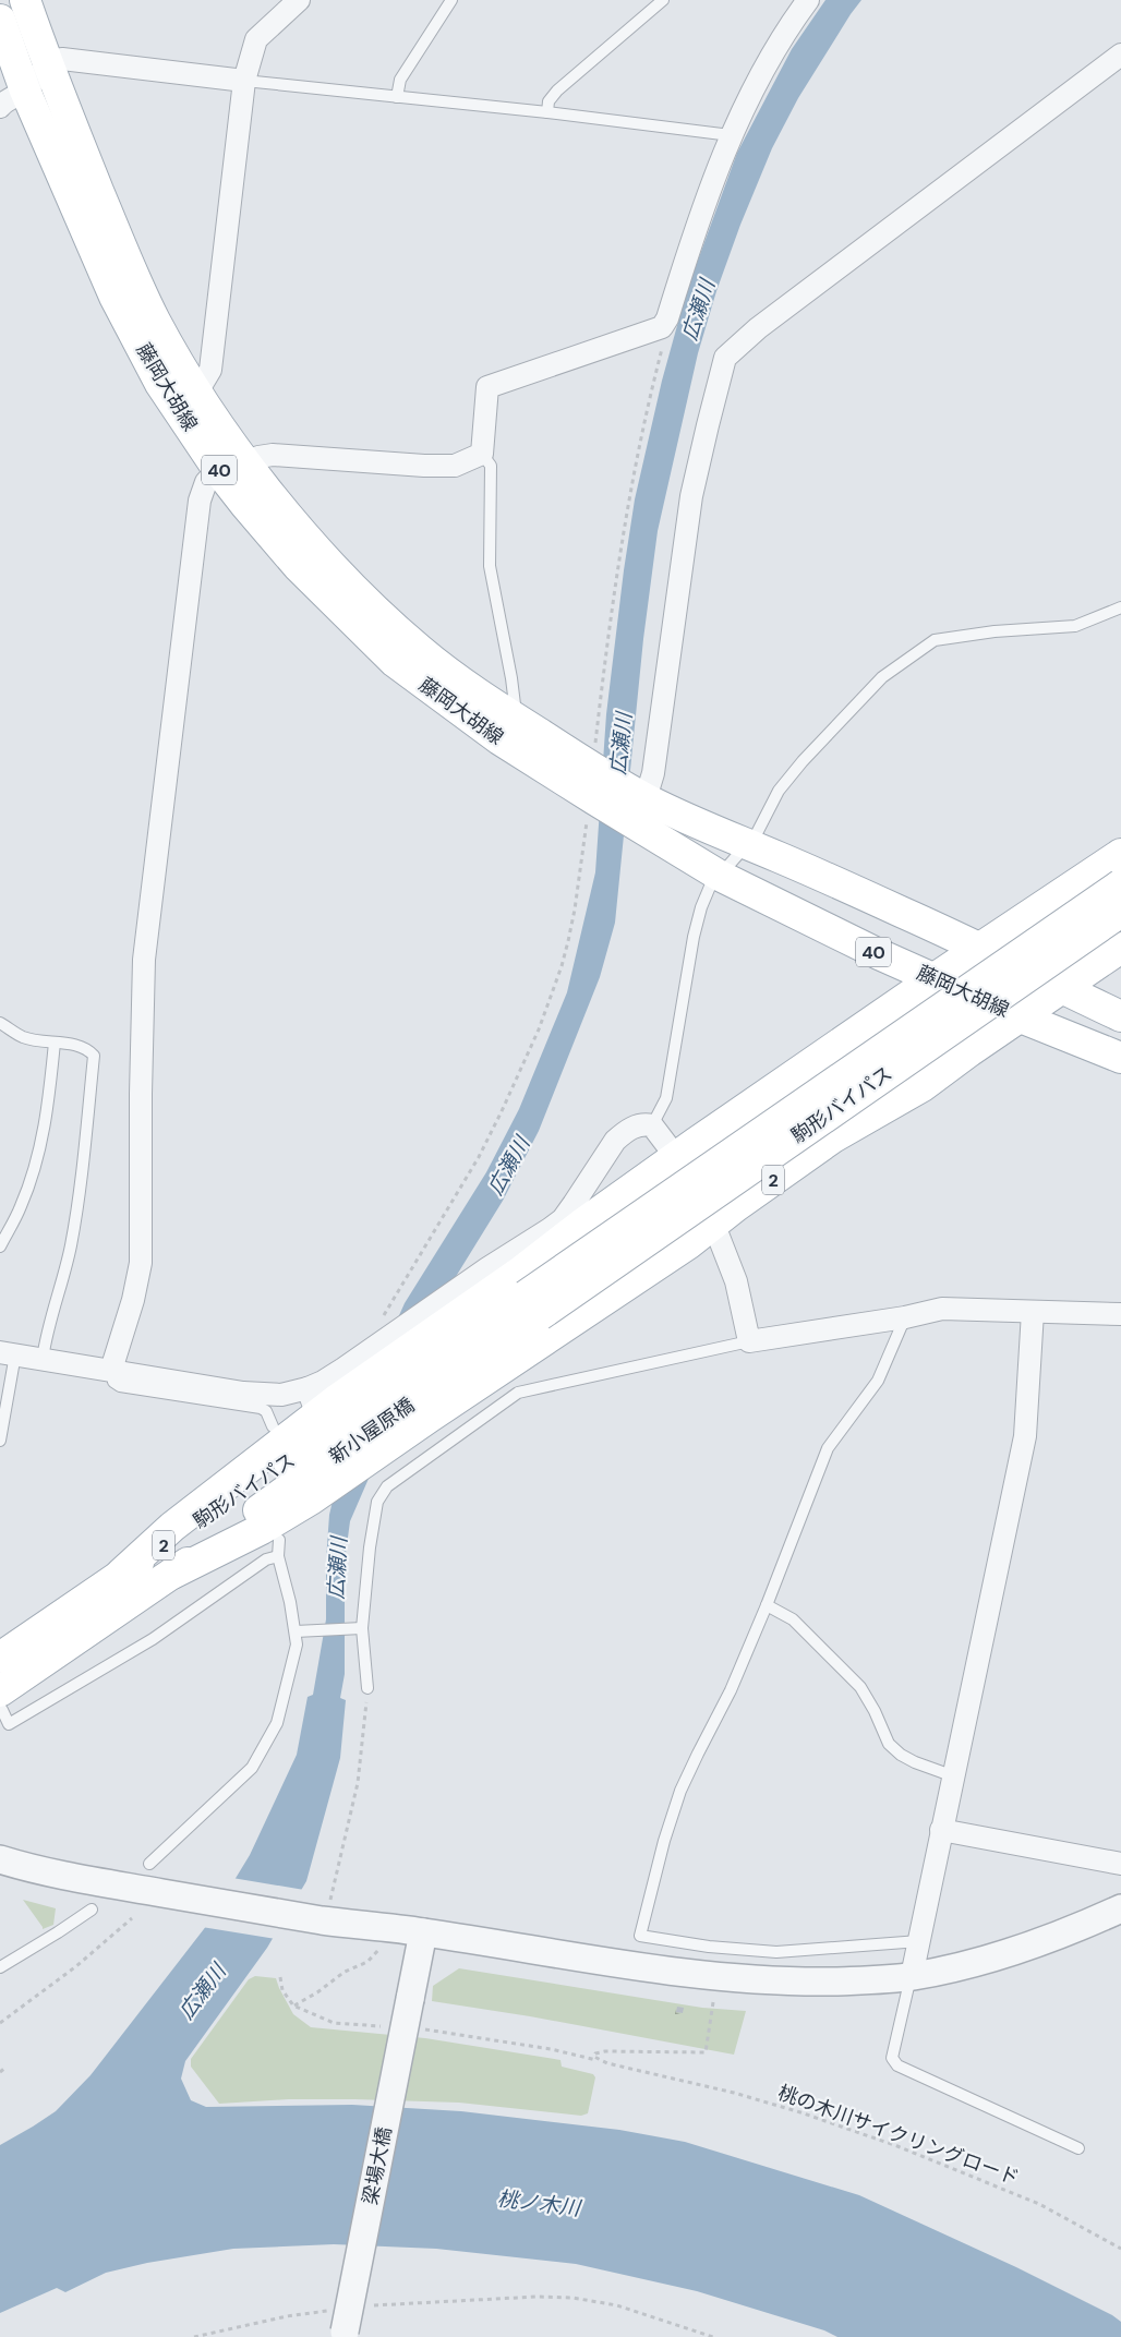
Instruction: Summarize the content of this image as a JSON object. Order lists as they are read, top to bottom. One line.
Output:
{"streets":{"main road":["藤岡大胡線","40","駒形バイパス","2","新小屋原橋"],"street":["梁場大橋"],"path":["桃の木川サイクリングロード"]},"crossings":[["藤岡大胡線","40"],["藤岡大胡線","2"],["40","2"],["駒形バイパス","2"],["駒形バイパス","新小屋原橋"],["2","新小屋原橋"]],"water":["広瀬川","桃ノ木川"]}
